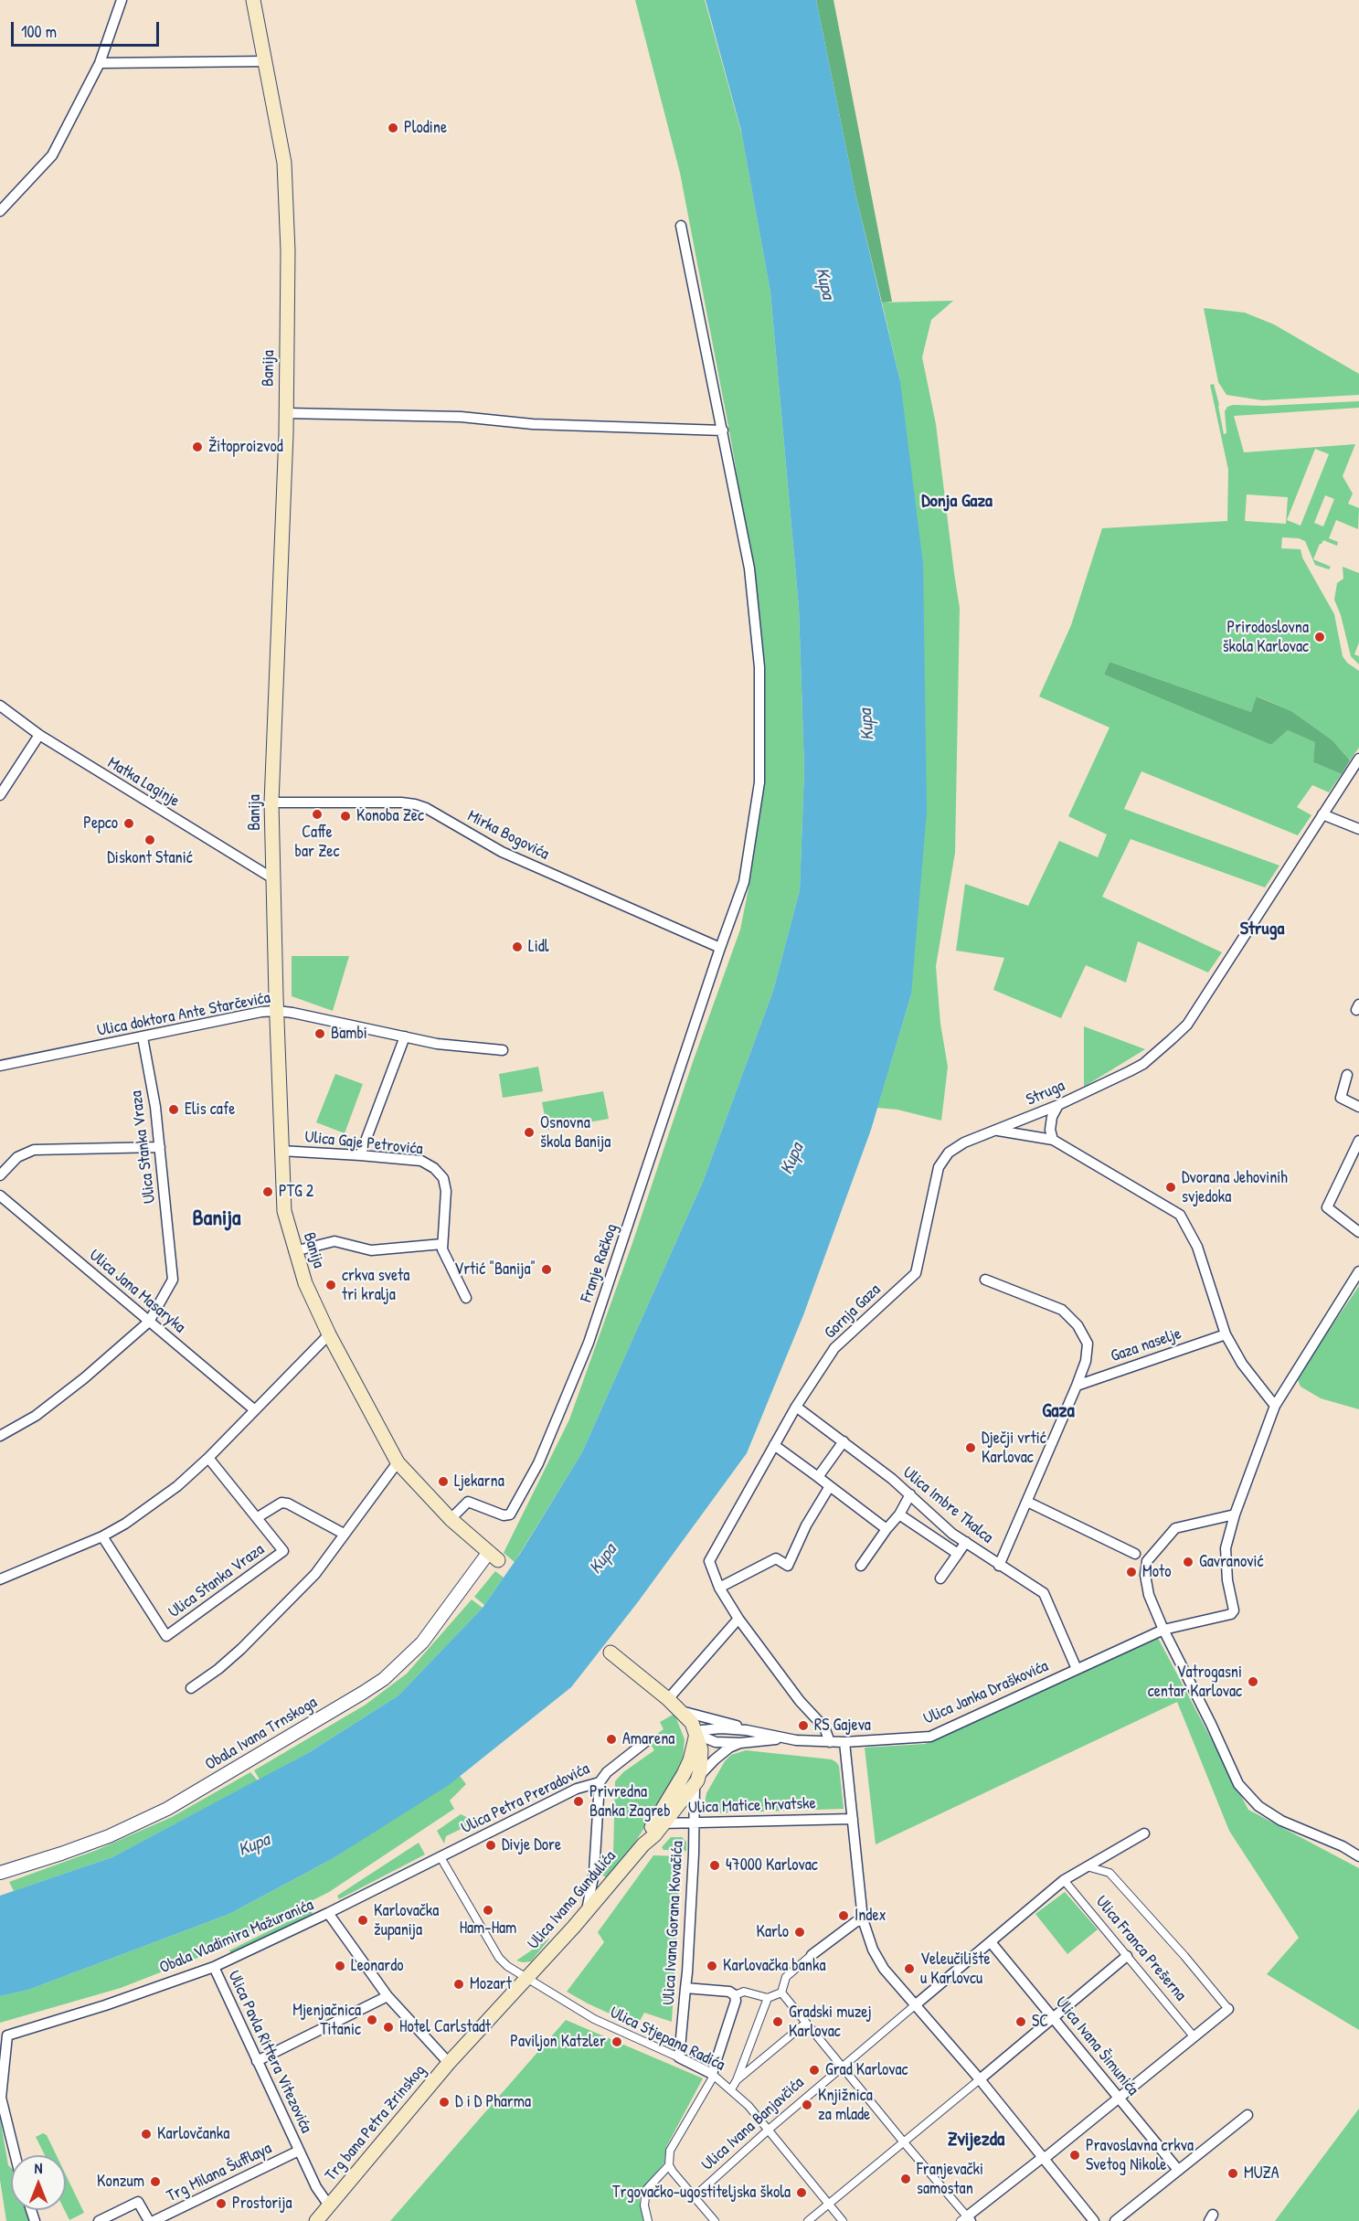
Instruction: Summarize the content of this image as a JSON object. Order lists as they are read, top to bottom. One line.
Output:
{"streets":{"main road":["Banija","Ulica Ivana Gundulića","Trg bana Petra Zrinskog"],"street":["Matka Laginje","Mirka Bogovića","Ulica doktora Ante Starčevića","Struga","Ulica Gaje Petrovića","Ulica Stanka Vraza","Franje Račkog","Ulica Jana Masaryka","Gornja Gaza","Gaza naselje","Ulica Imbre Tkalca","Ulica Janka Draškovića","Obala Ivana Trnskoga","Ulica Petra Preradovića","Ulica Matice hrvatske","Ulica Ivana Gorana Kovačića","Obala Vladimira Mažuranića","Ulica Franca Prešerna","Ulica Stjepana Radića","Ulica Ivana Šimunića","Ulica Pavla Rittera Vitezovića","Ulica Ivana Banjavčića","Trg Milana Šufflaya"]},"crossings":[["Banija","Matka Laginje"],["Banija","Mirka Bogovića"],["Banija","Ulica doktora Ante Starčevića"],["Banija","Ulica Gaje Petrovića"],["Banija","Franje Račkog"],["Banija","Obala Ivana Trnskoga"],["Mirka Bogovića","Franje Račkog"],["Ulica doktora Ante Starčevića","Ulica Stanka Vraza"],["Struga","Gornja Gaza"],["Ulica Stanka Vraza","Ulica Jana Masaryka"],["Gornja Gaza","Ulica Imbre Tkalca"],["Gaza naselje","Ulica Imbre Tkalca"],["Ulica Imbre Tkalca","Ulica Janka Draškovića"],["Ulica Petra Preradovića","Ulica Ivana Gundulića"],["Ulica Petra Preradovića","Obala Vladimira Mažuranića"],["Ulica Petra Preradovića","Ulica Stjepana Radića"],["Ulica Matice hrvatske","Ulica Ivana Gundulića"],["Ulica Matice hrvatske","Ulica Ivana Gorana Kovačića"],["Ulica Ivana Gundulića","Ulica Ivana Gorana Kovačića"],["Ulica Ivana Gundulića","Ulica Stjepana Radića"],["Ulica Ivana Gundulića","Trg bana Petra Zrinskog"],["Ulica Ivana Gorana Kovačića","Ulica Stjepana Radića"],["Obala Vladimira Mažuranića","Ulica Stjepana Radića"],["Obala Vladimira Mažuranića","Ulica Pavla Rittera Vitezovića"],["Obala Vladimira Mažuranića","Trg bana Petra Zrinskog"],["Ulica Franca Prešerna","Ulica Ivana Banjavčića"],["Ulica Stjepana Radića","Trg bana Petra Zrinskog"],["Ulica Stjepana Radića","Ulica Ivana Banjavčića"],["Ulica Ivana Šimunića","Ulica Ivana Banjavčića"],["Ulica Pavla Rittera Vitezovića","Trg bana Petra Zrinskog"],["Ulica Pavla Rittera Vitezovića","Trg Milana Šufflaya"],["Trg bana Petra Zrinskog","Trg Milana Šufflaya"]],"districts":["Donja Gaza","Struga","Banija","Gaza","Zvijezda"],"water":["Kupa"],"places":["Plodine","Žitoproizvod","Prirodoslovna škola Karlovac","Caffe bar Zec","Konoba Zec","Pepco","Diskont Stanić","Lidl","Bambi","Elis cafe","Osnovna škola Banija","Dvorana Jehovinih svjedoka","PTG 2","Vrtić \"Banija\"","crkva sveta tri kralja","Dječji vrtić Karlovac","Ljekarna","Gavranović","Moto","Vatrogasni centar Karlovac","RS Gajeva","Amarena","Privredna Banka Zagreb","Divje Dore","47000 Karlovac","Ham-Ham","Index","Karlovačka županija","Karlo","Leonardo","Karlovačka banka","Veleučilište u Karlovcu","Mozart","Mjenjačnica Titanic","Gradski muzej Karlovac","SC","Hotel Carlstadt","Paviljon Katzler","Grad Karlovac","D i D Pharma","Knjižnica za mlade","Karlovčanka","Pravoslavna crkva Svetog Nikole","MUZA","Franjevački samostan","Konzum","Trgovačko-ugostiteljska škola","Prostorija"],"scale_bar":"100 m","north":"top"}
